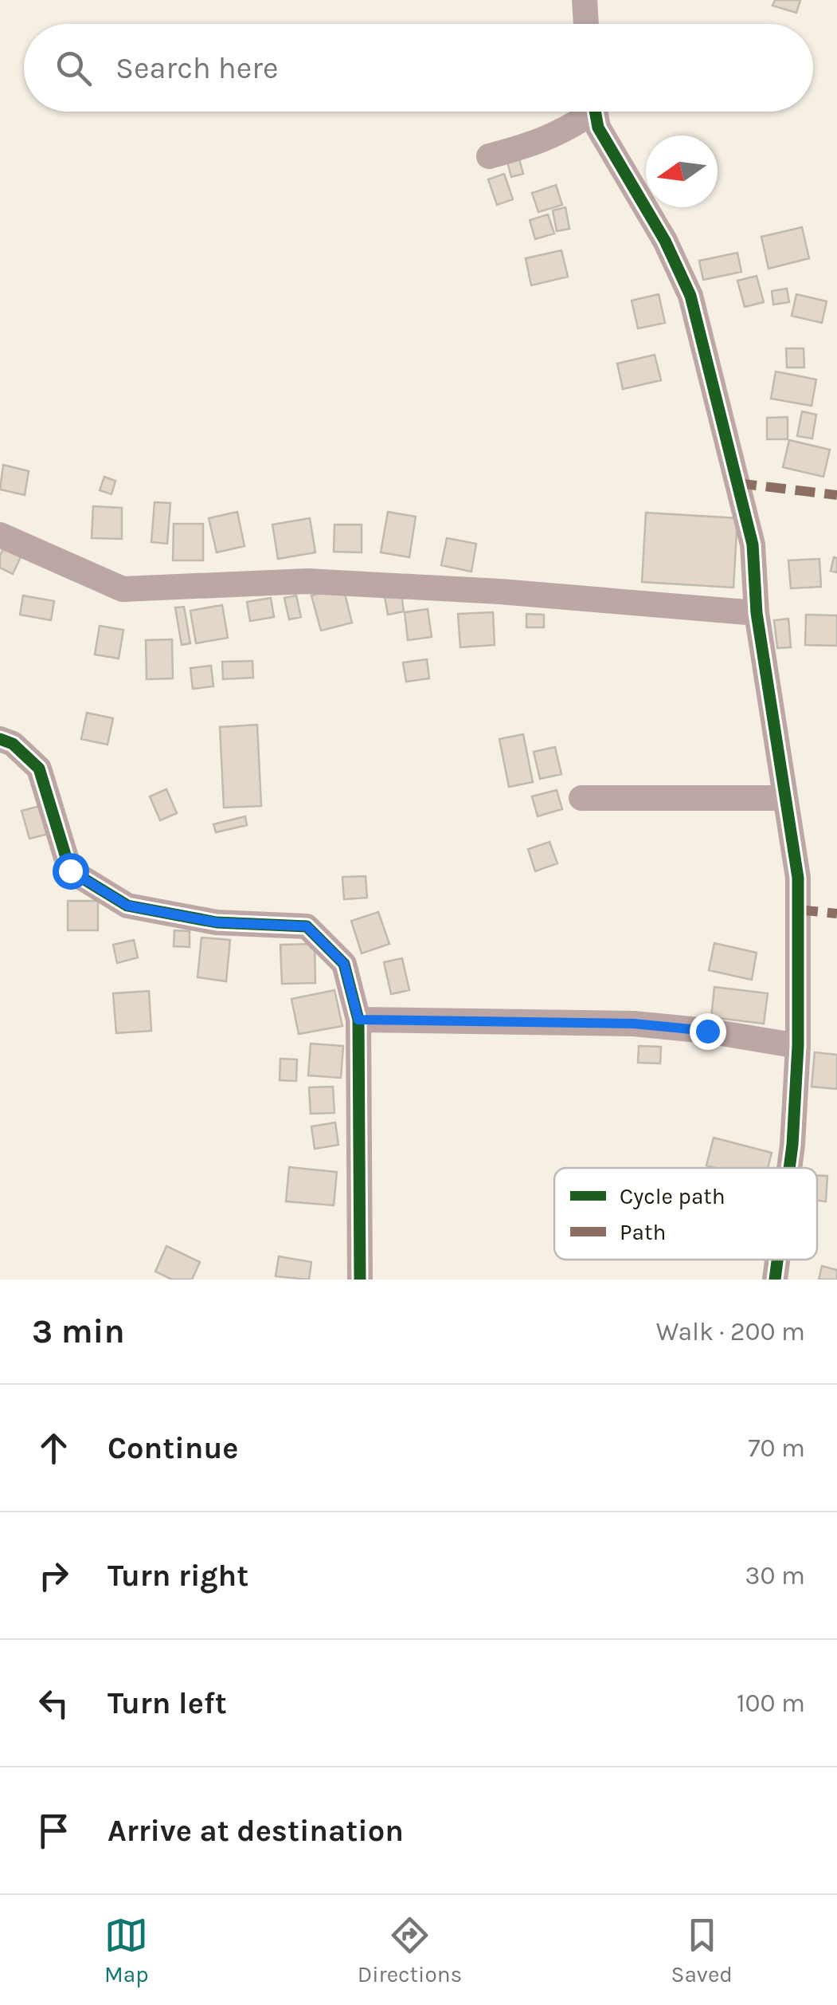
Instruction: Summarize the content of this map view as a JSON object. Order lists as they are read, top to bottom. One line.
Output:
{"legend":["Cycle path","Path"],"north":"left","page":{"search":"Search here","heading":["3 min","Walk · 200 m"],"list":[["Continue","70 m"],["Turn right","30 m"],["Turn left","100 m"],"Arrive at destination"],"nav":["Map","Directions","Saved"]}}
